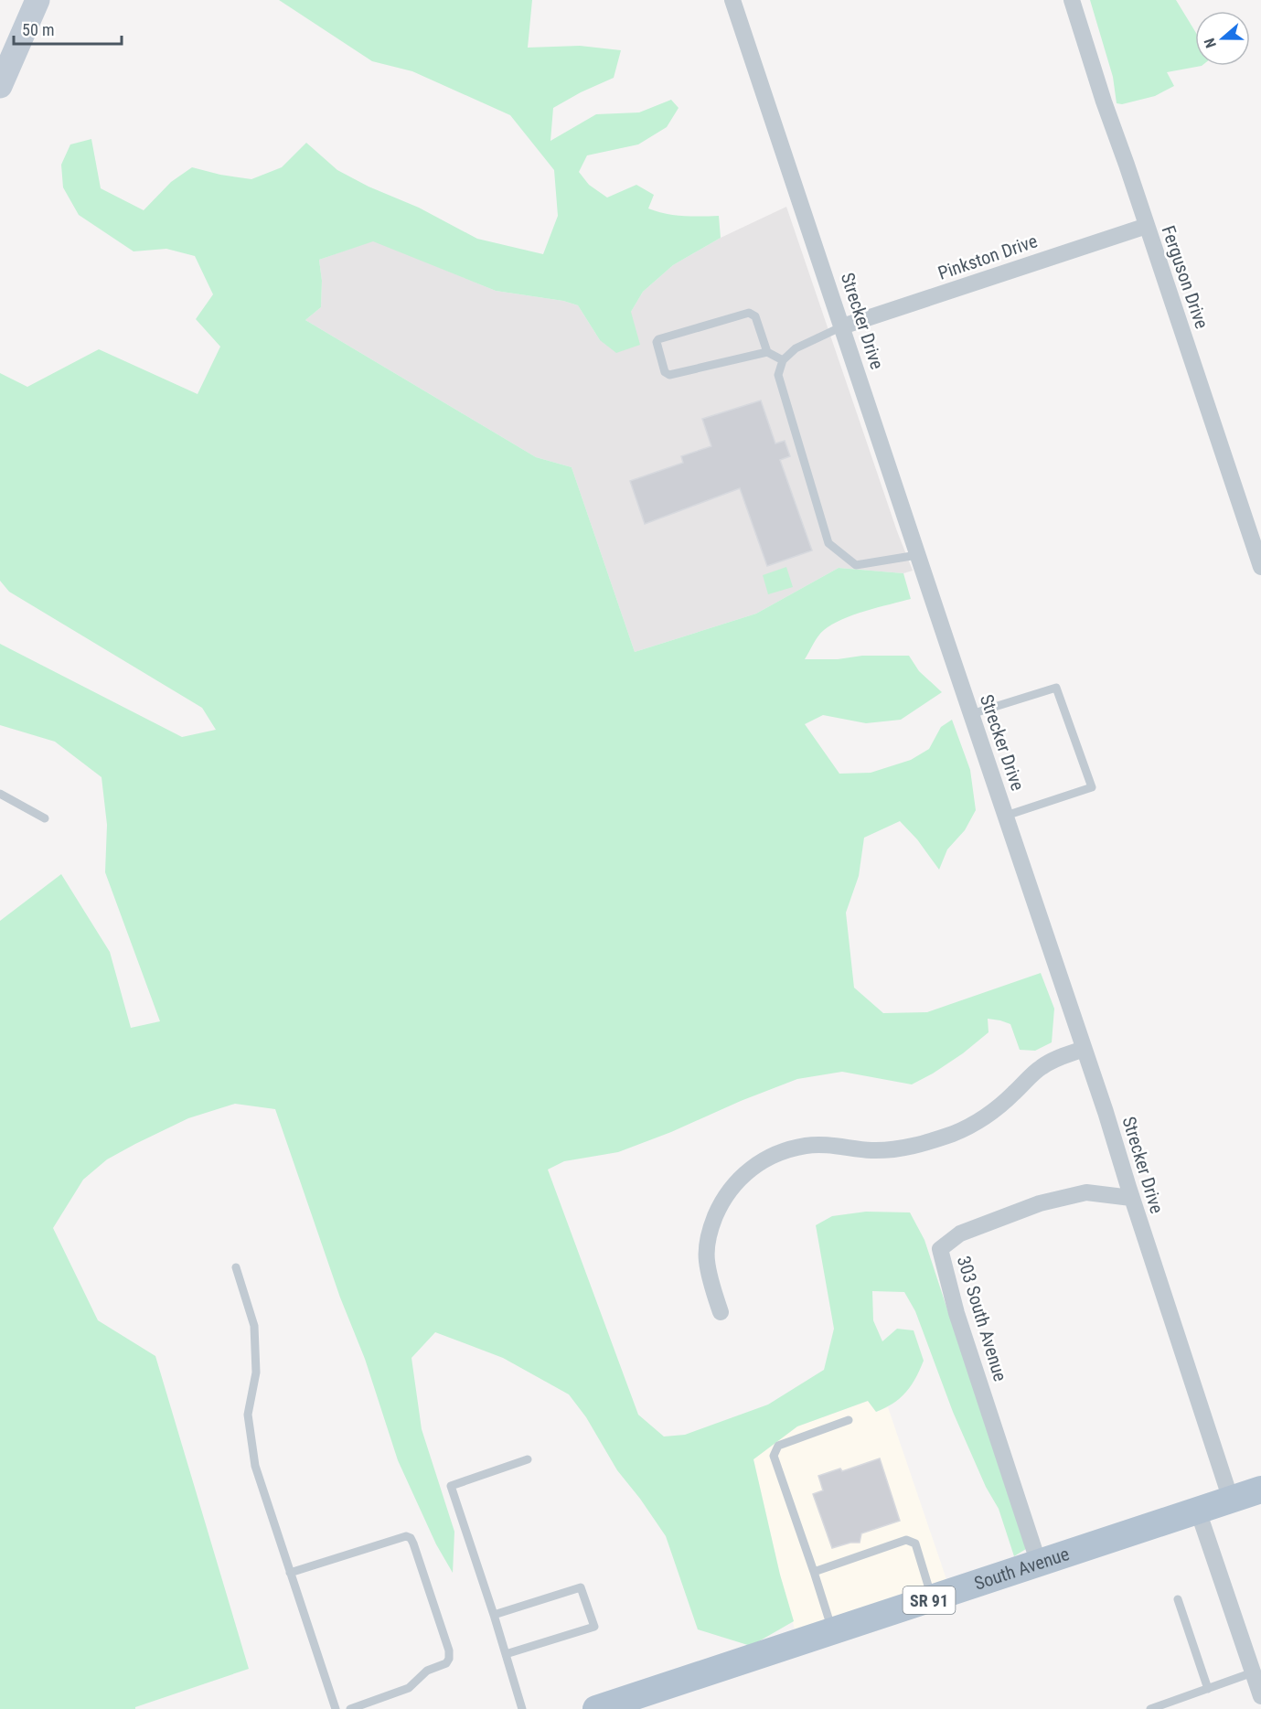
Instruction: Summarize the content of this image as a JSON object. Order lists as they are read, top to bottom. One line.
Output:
{"streets":{"main road":["South Avenue","SR 91"],"street":["Pinkston Drive","Ferguson Drive","Strecker Drive","303 South Avenue"]},"crossings":[["Pinkston Drive","Ferguson Drive"],["Pinkston Drive","Strecker Drive"],["Strecker Drive","303 South Avenue"],["Strecker Drive","South Avenue"],["303 South Avenue","South Avenue"]],"scale_bar":"50 m","north":"left"}
